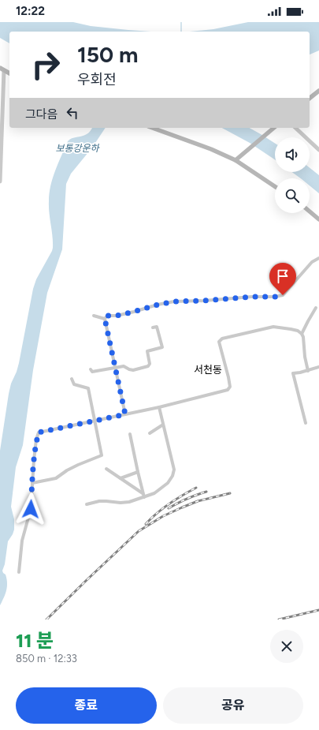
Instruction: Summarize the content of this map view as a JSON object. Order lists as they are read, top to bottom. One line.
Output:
{"districts":["서천동"],"water":["보통강운하"],"page":{"status":"12:22","turn":["150 m","우회전"],"then":"그다음","heading":["11 분","850 m · 12:33"],"buttons":["종료","공유"]}}
